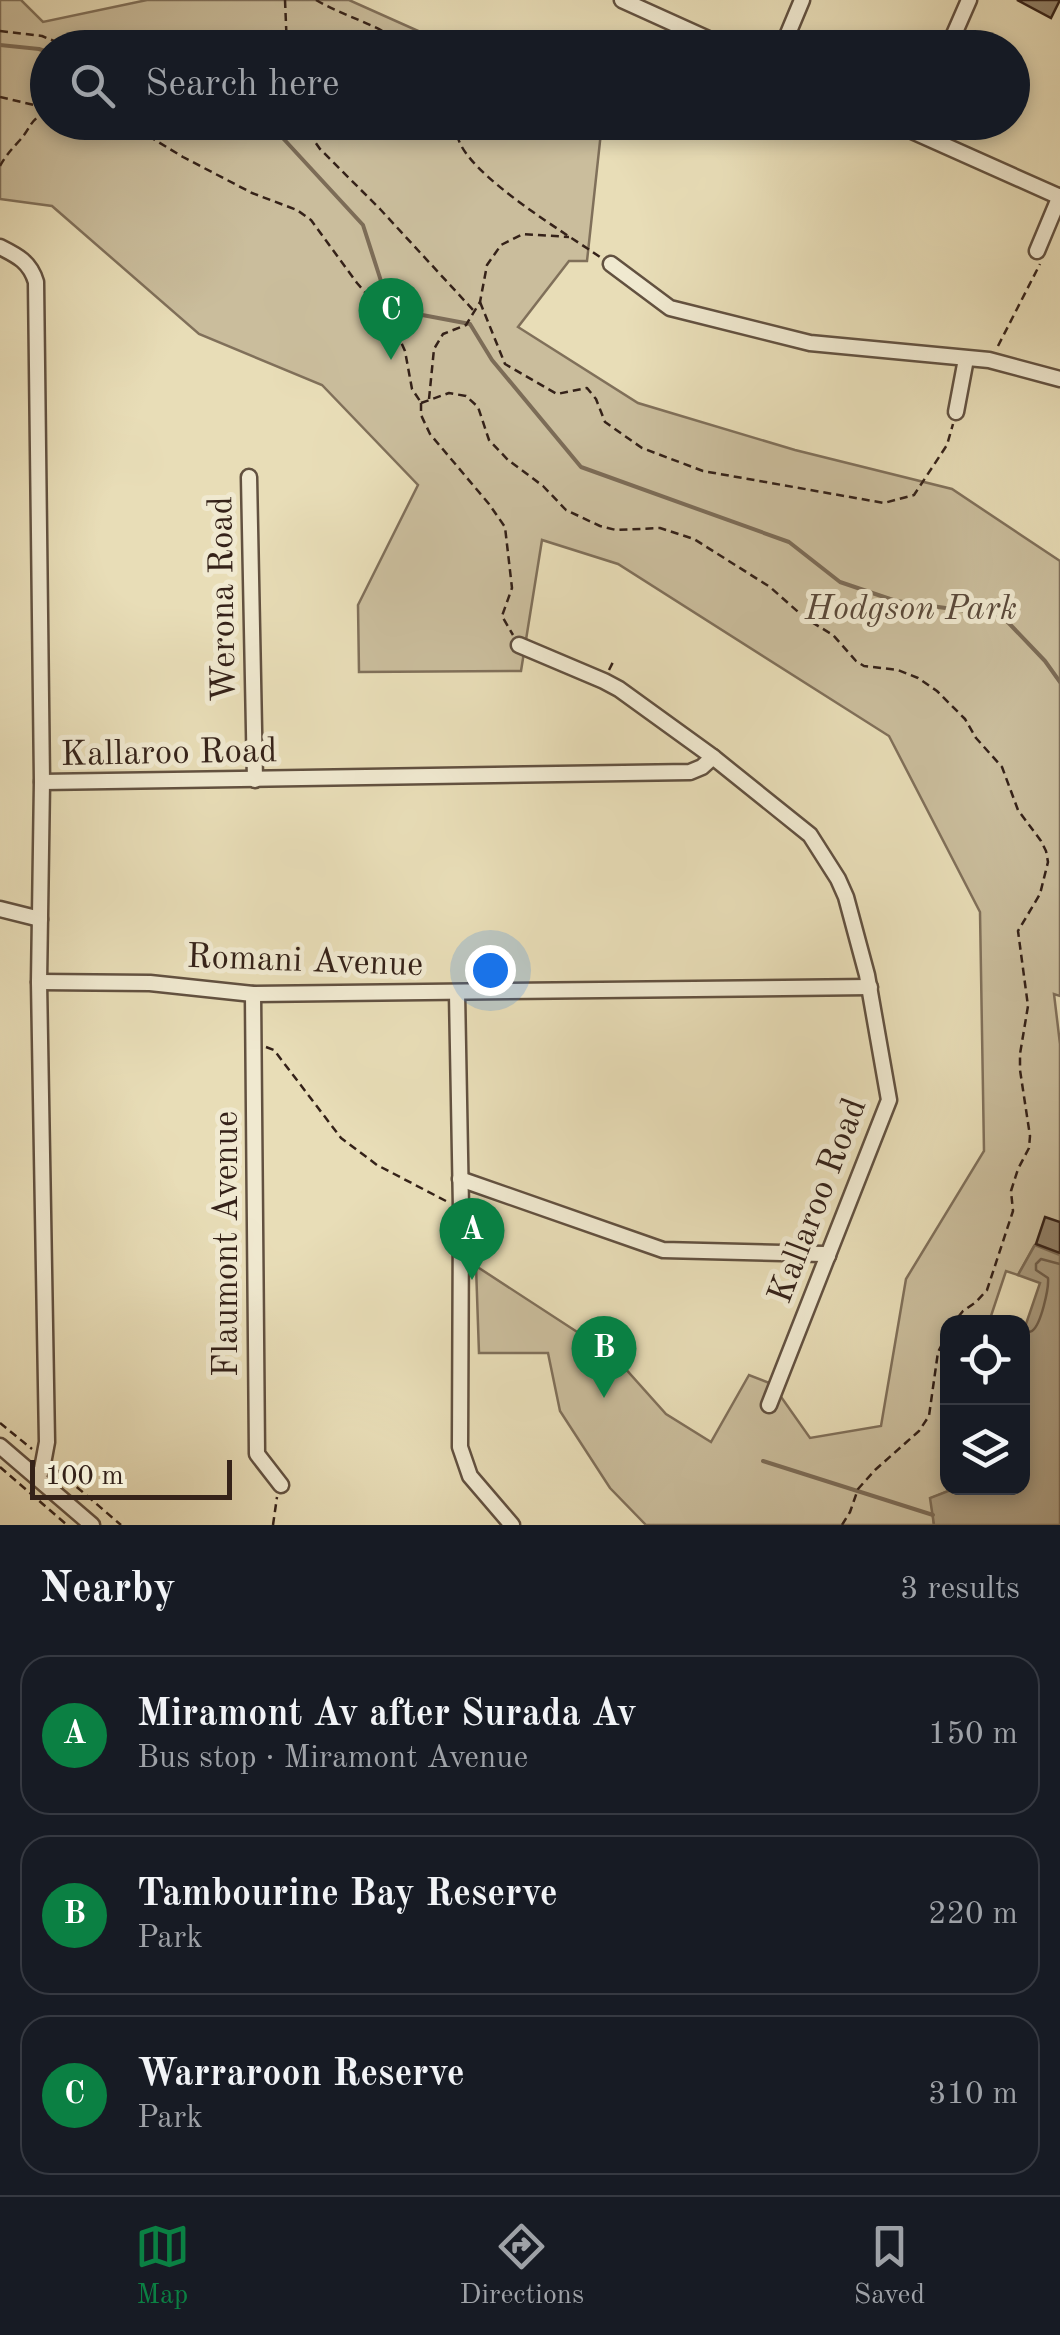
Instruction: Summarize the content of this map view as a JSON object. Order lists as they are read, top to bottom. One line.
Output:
{"streets":{"street":["Werona Road","Kallaroo Road","Romani Avenue","Flaumont Avenue"]},"crossings":[["Werona Road","Kallaroo Road"],["Kallaroo Road","Romani Avenue"],["Romani Avenue","Flaumont Avenue"]],"parks":["Hodgson Park"],"scale_bar":"100 m","page":{"search":"Search here","pins":["C","A","B"],"scale":"100 m","heading":["Nearby","3 results"],"list":[{"mark":"A","name":"Miramont Av after Surada Av","note":"Bus stop · Miramont Avenue","value":"150 m"},{"mark":"B","name":"Tambourine Bay Reserve","note":"Park","value":"220 m"},{"mark":"C","name":"Warraroon Reserve","note":"Park","value":"310 m"}],"nav":["Map","Directions","Saved"]}}
